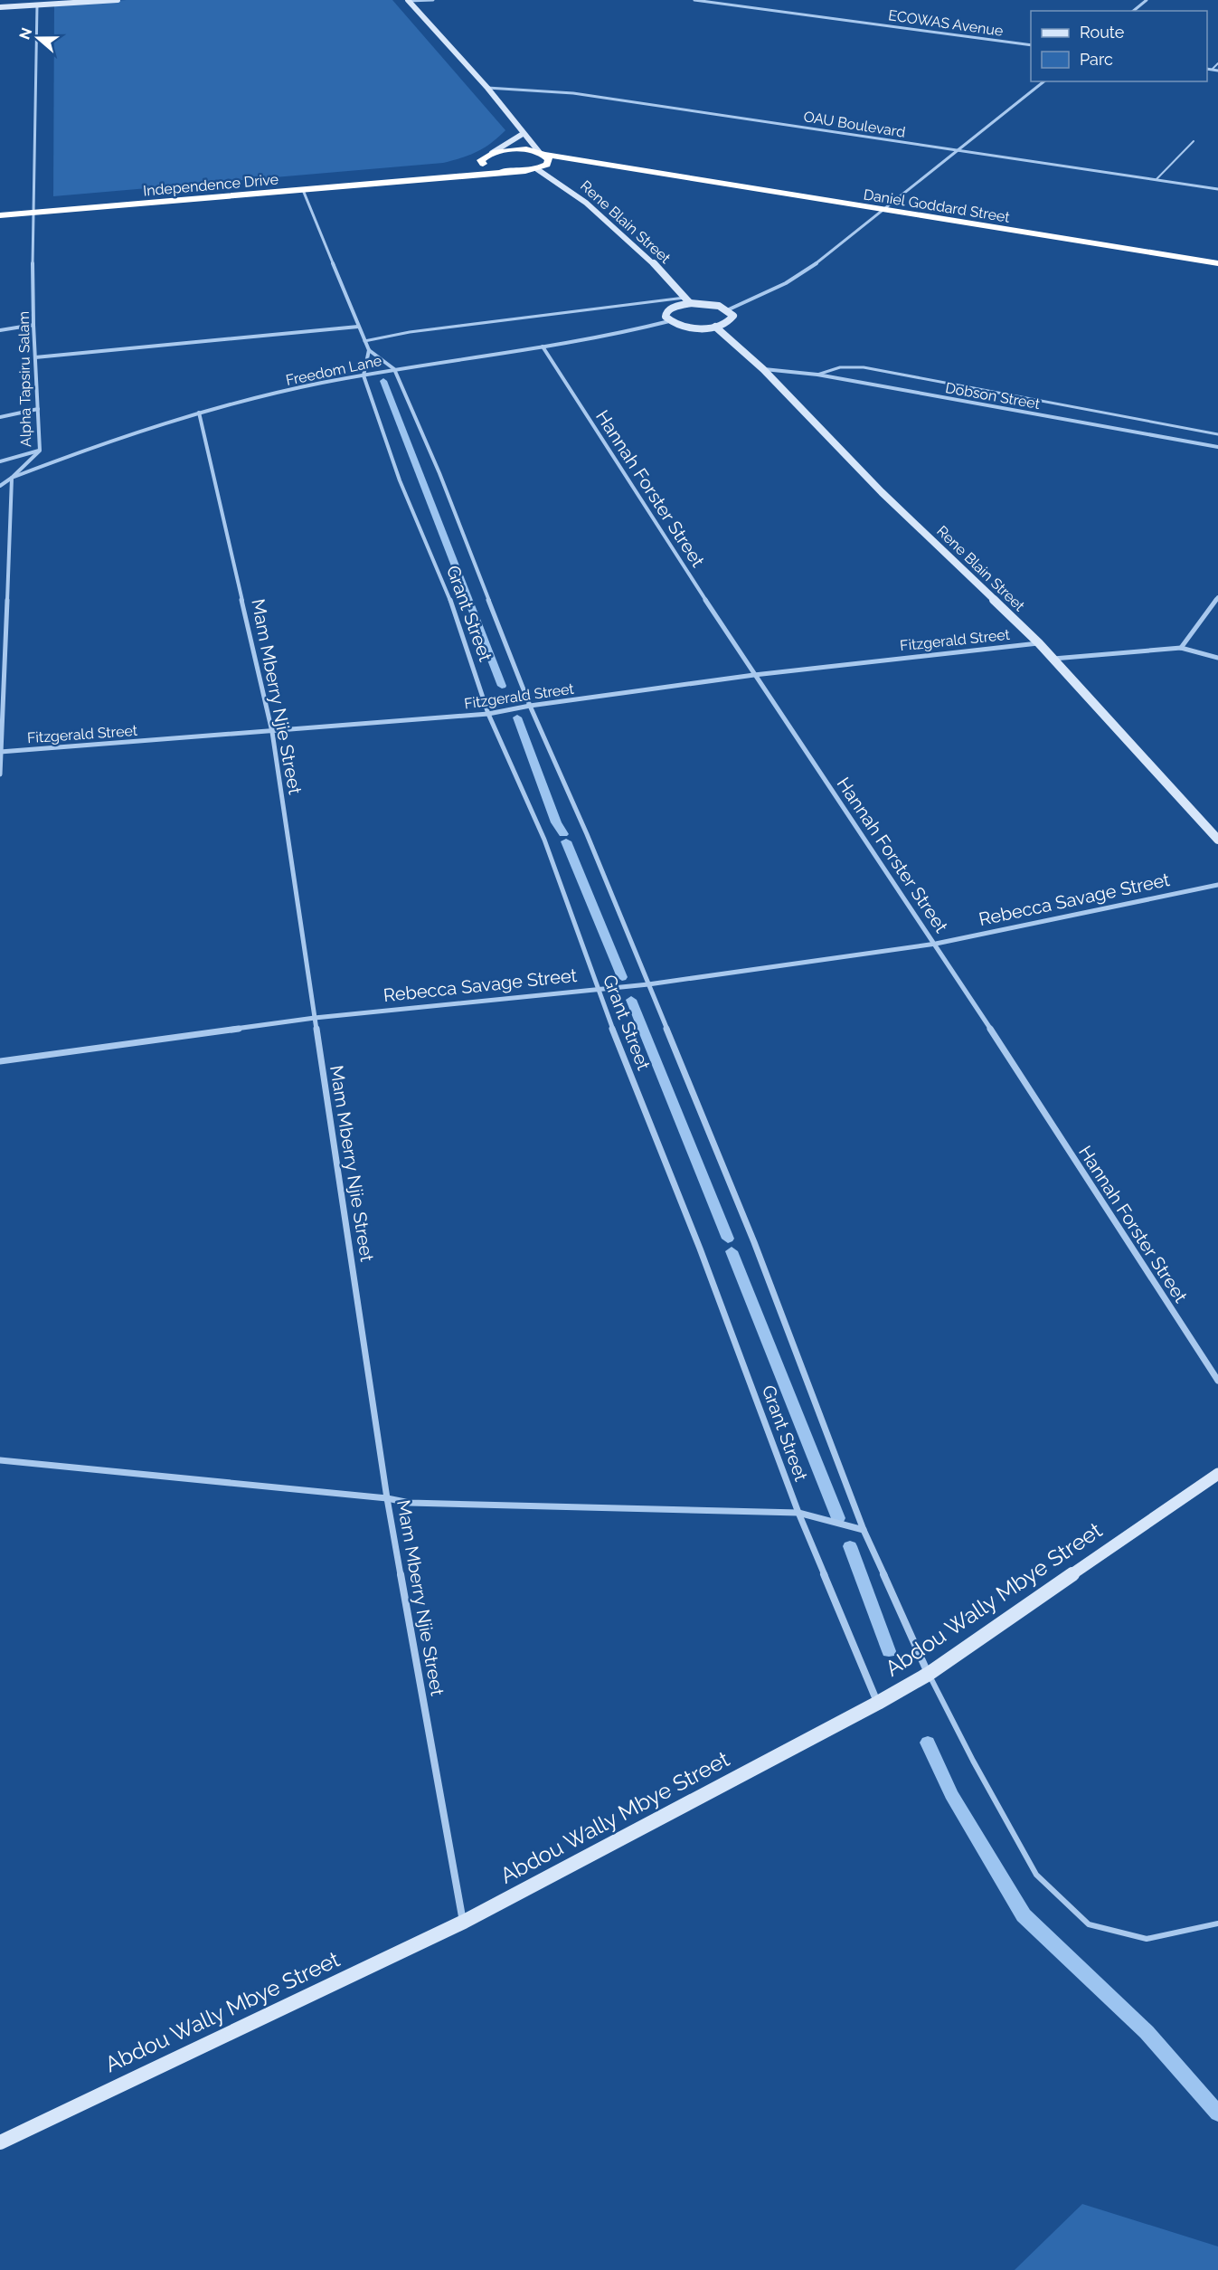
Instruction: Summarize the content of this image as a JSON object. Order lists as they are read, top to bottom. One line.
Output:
{"streets":{"highway":["Independence Drive","Daniel Goddard Street"],"street":["ECOWAS Avenue","OAU Boulevard","Rene Blain Street","Freedom Lane","Alpha Tapsiru Salam","Dobson Street","Hannah Forster Street","Grant Street","Fitzgerald Street","Mam Mberry Njie Street","Rebecca Savage Street","Abdou Wally Mbye Street"]},"crossings":[["Independence Drive","Alpha Tapsiru Salam"],["Independence Drive","Grant Street"],["Rene Blain Street","Dobson Street"],["Rene Blain Street","Fitzgerald Street"],["Freedom Lane","Alpha Tapsiru Salam"],["Freedom Lane","Hannah Forster Street"],["Freedom Lane","Grant Street"],["Freedom Lane","Mam Mberry Njie Street"],["Hannah Forster Street","Fitzgerald Street"],["Hannah Forster Street","Rebecca Savage Street"],["Grant Street","Fitzgerald Street"],["Grant Street","Rebecca Savage Street"],["Grant Street","Abdou Wally Mbye Street"],["Fitzgerald Street","Mam Mberry Njie Street"],["Mam Mberry Njie Street","Rebecca Savage Street"],["Mam Mberry Njie Street","Abdou Wally Mbye Street"]],"legend":["Route","Parc"],"north":"left"}
